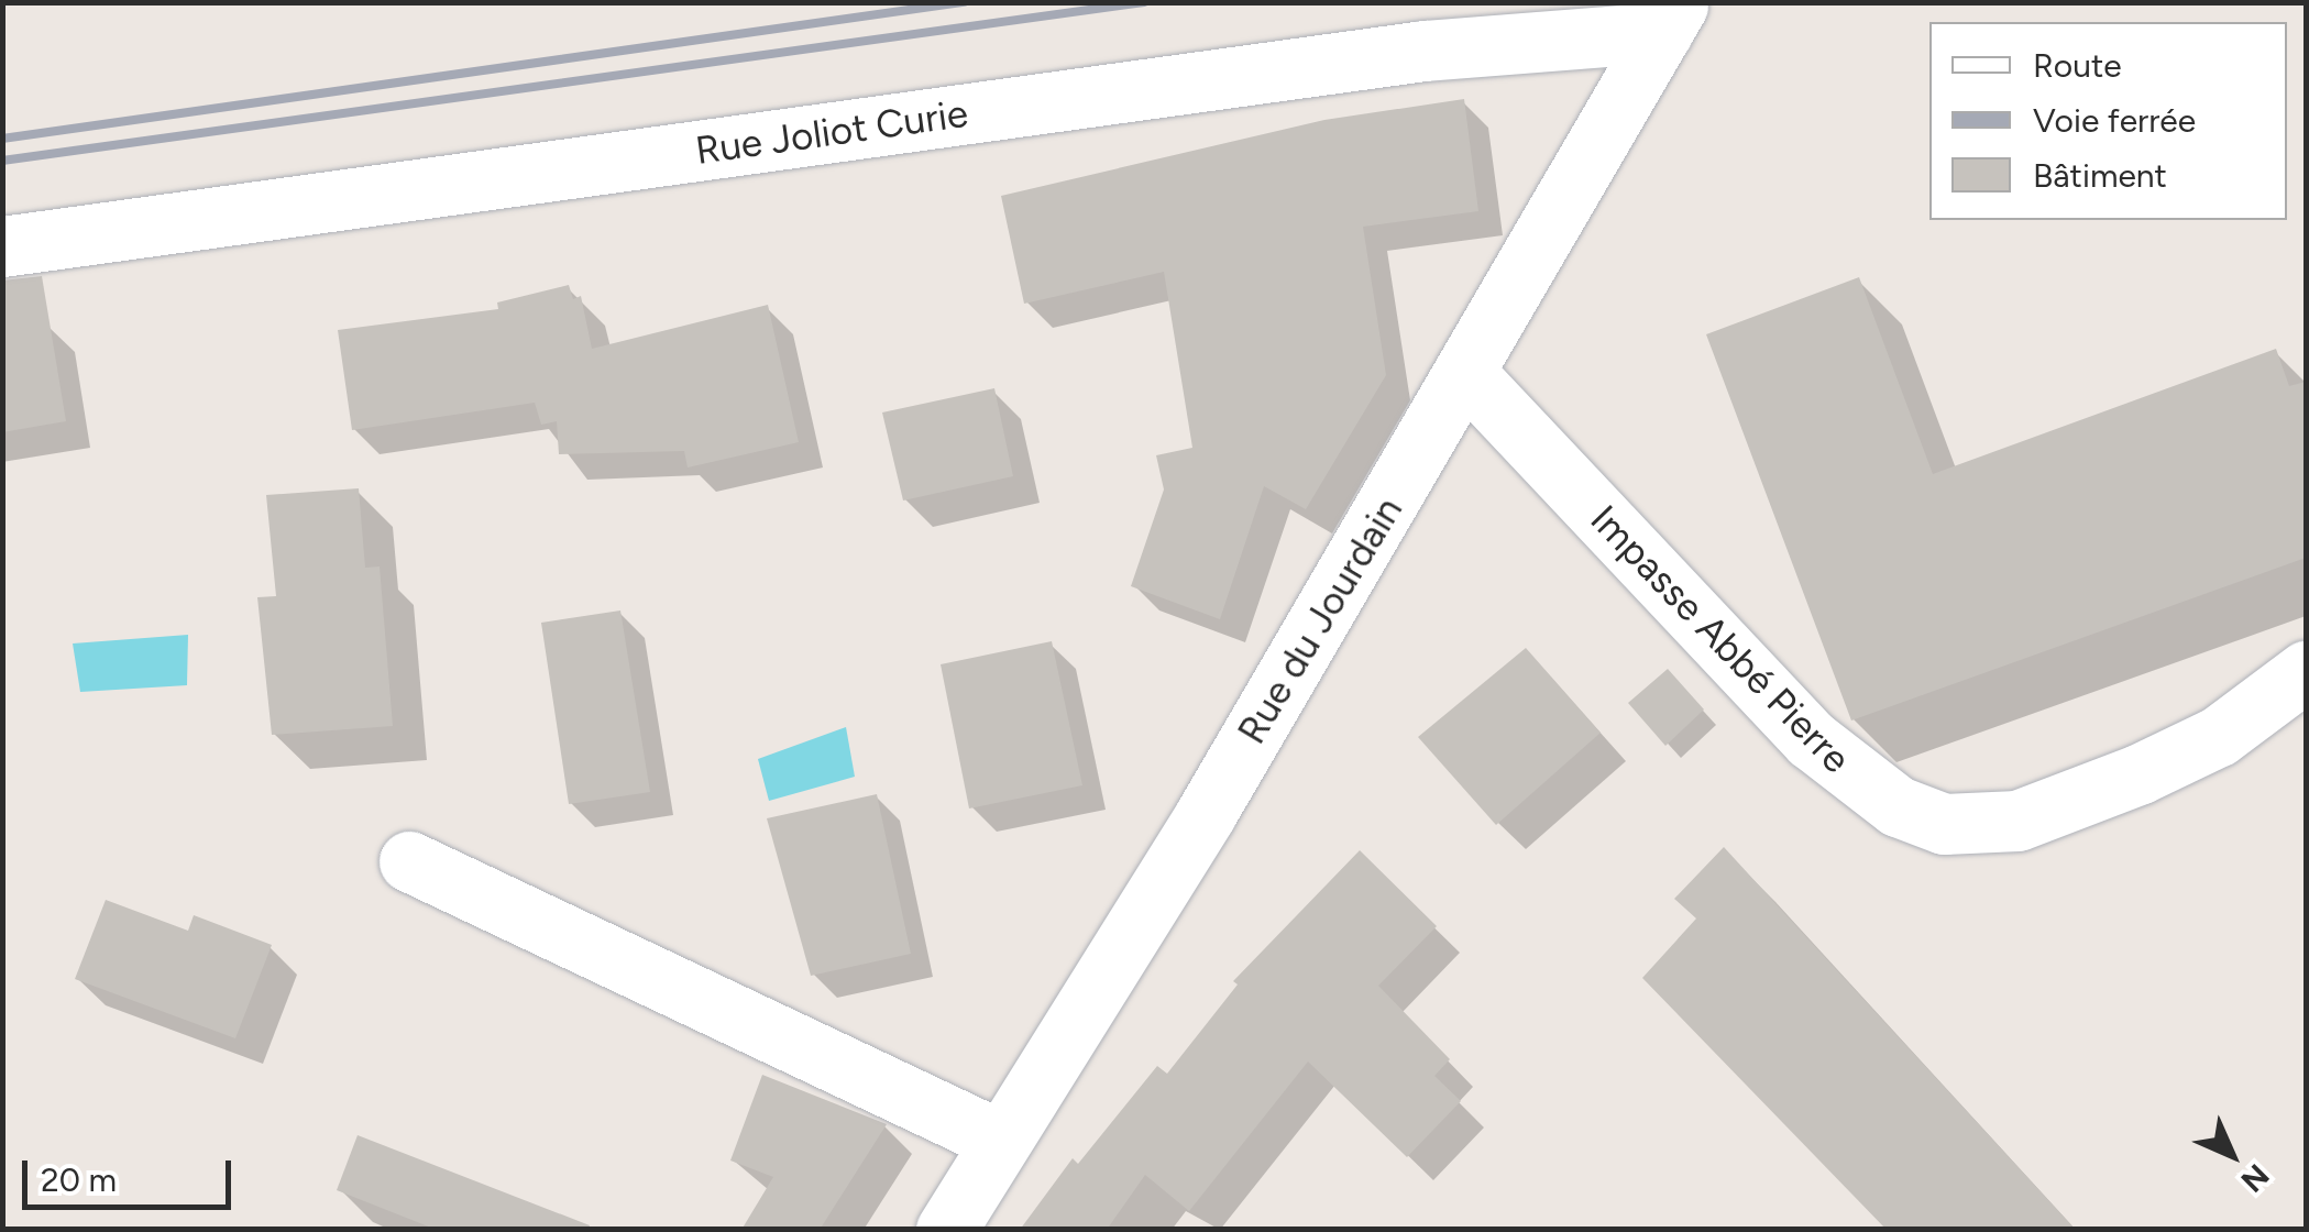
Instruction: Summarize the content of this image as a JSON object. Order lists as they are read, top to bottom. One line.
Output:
{"streets":{"street":["Rue Joliot Curie","Rue du Jourdain","Impasse Abbé Pierre"]},"crossings":[["Rue Joliot Curie","Rue du Jourdain"],["Rue du Jourdain","Impasse Abbé Pierre"]],"legend":["Route","Voie ferrée","Bâtiment"],"scale_bar":"20 m","north":"bottom right"}
